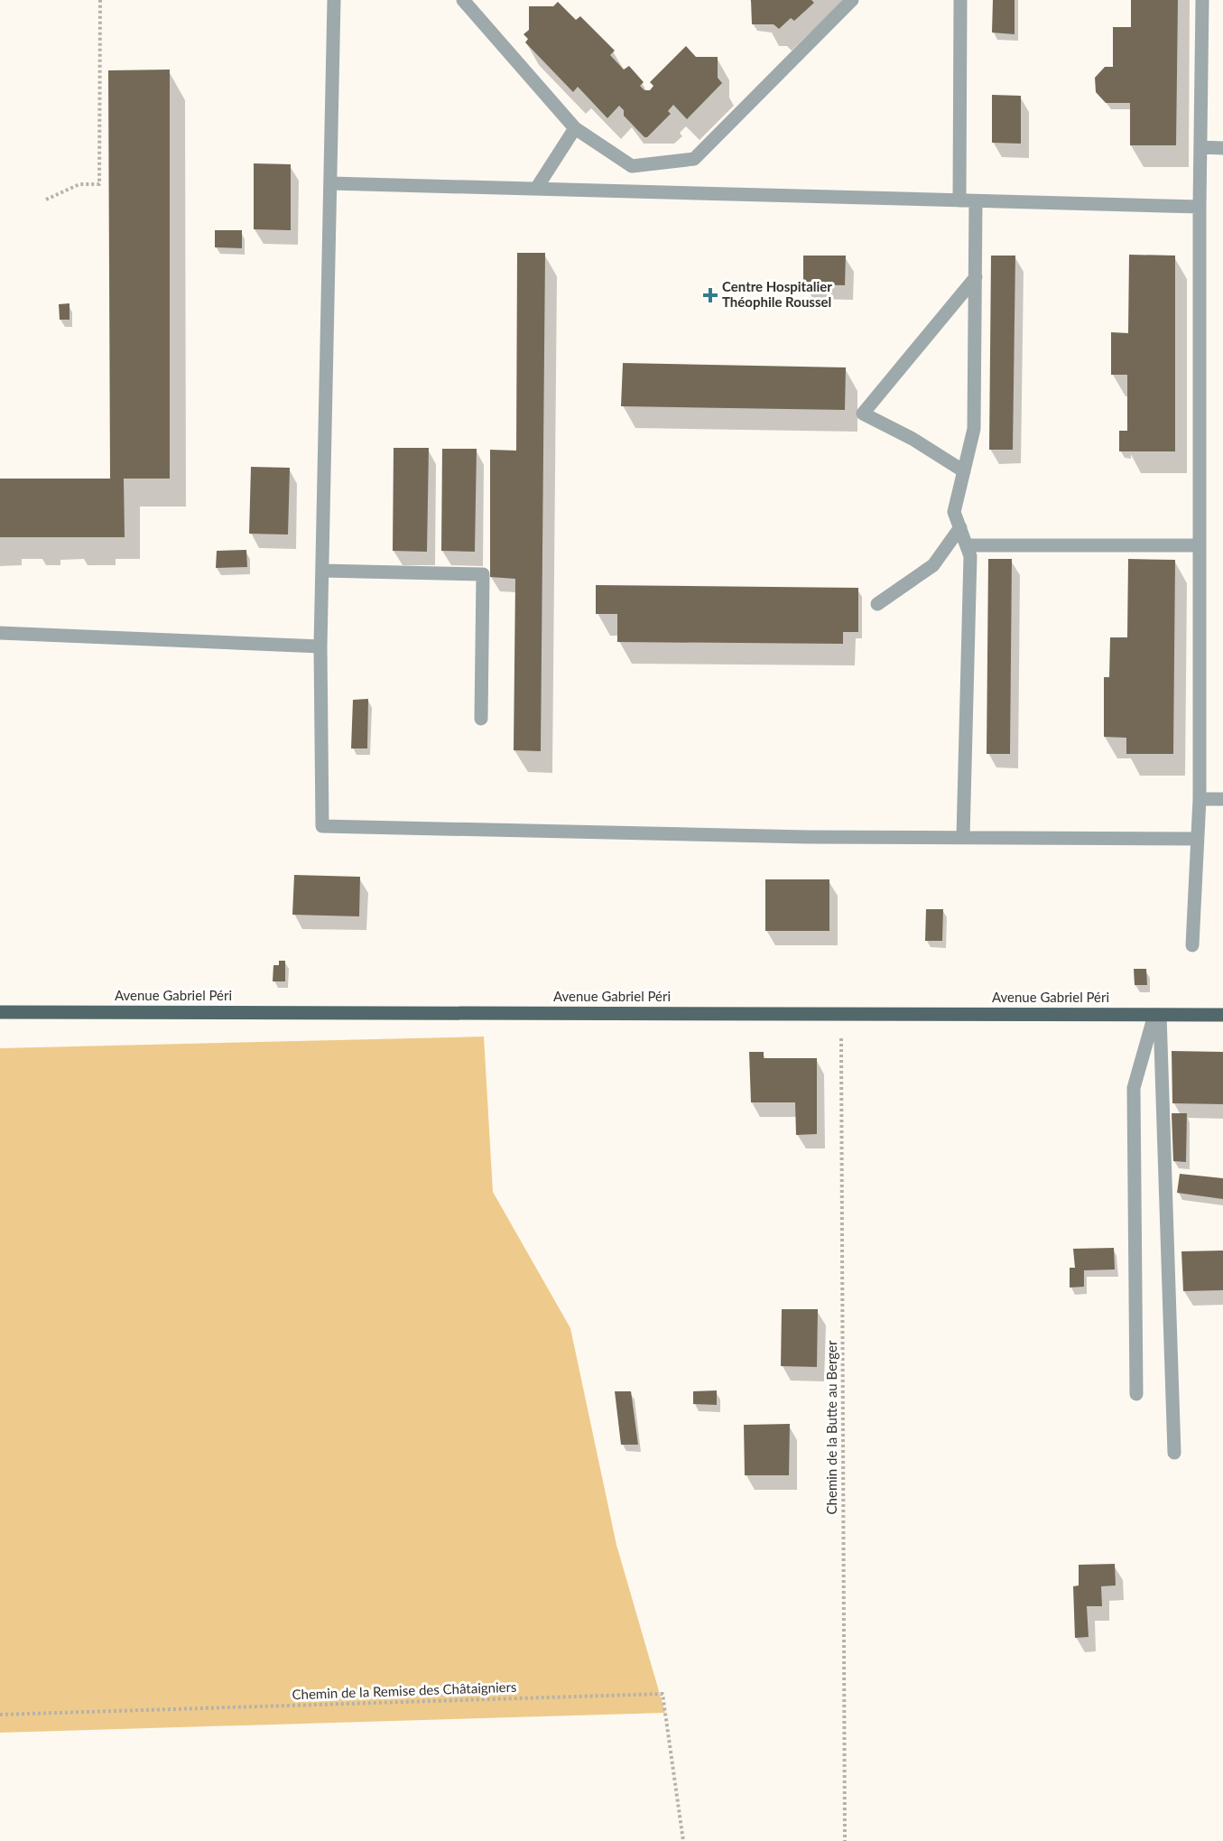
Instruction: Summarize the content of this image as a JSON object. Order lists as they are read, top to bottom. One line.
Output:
{"streets":{"main road":["Avenue Gabriel Péri"],"path":["Chemin de la Butte au Berger","Chemin de la Remise des Châtaigniers"]},"crossings":[["Avenue Gabriel Péri","Chemin de la Butte au Berger"]],"places":{"health":["Centre Hospitalier Théophile Roussel"]}}
